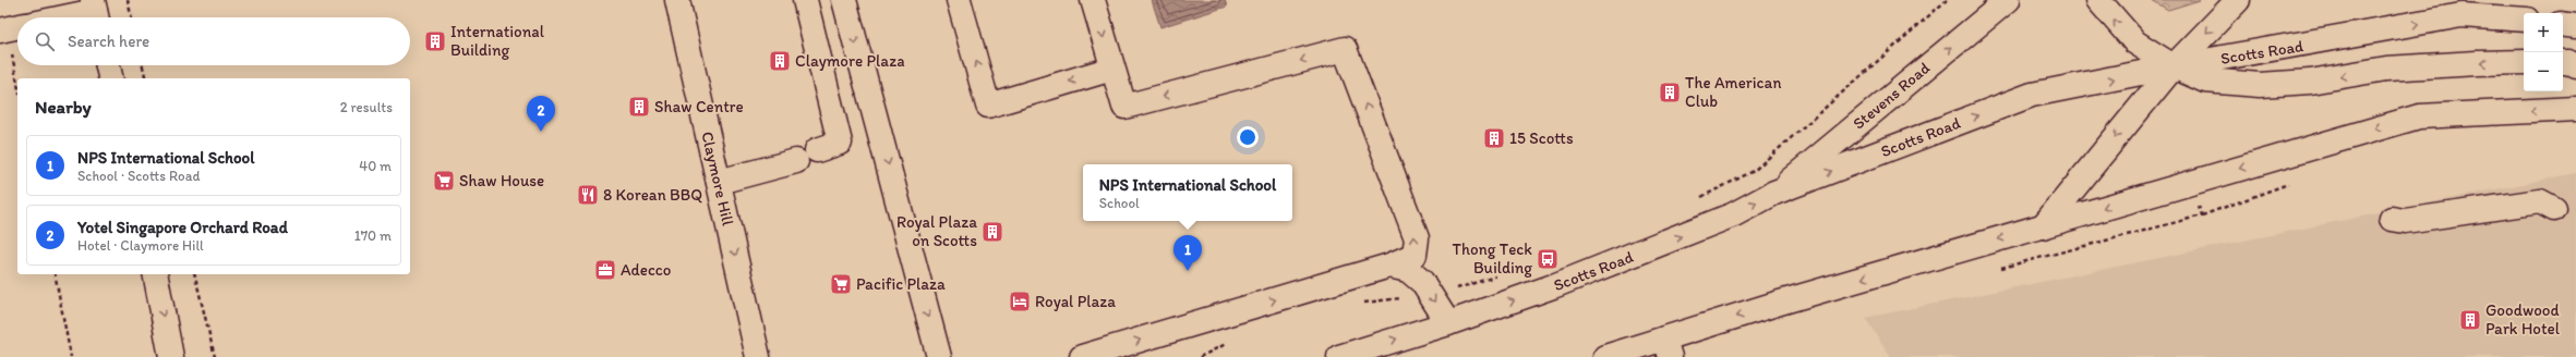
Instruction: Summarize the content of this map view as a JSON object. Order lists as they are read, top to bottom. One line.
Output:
{"streets":{"main road":["Scotts Road","Stevens Road","Claymore Hill"]},"crossings":[["Scotts Road","Stevens Road"]],"places":{"building":["International Building","Claymore Plaza","The American Club","Shaw Centre","15 Scotts","Royal Plaza on Scotts","Goodwood Park Hotel"],"supermarket":["Shaw House","Pacific Plaza"],"restaurant":["8 Korean BBQ"],"bus stop":["Thong Teck Building"],"office":["Adecco"],"hotel":["Royal Plaza"]},"page":{"map_buttons":["+","−"],"search":"Search here","heading":["Nearby","2 results"],"pins":["2","1"],"list":[{"mark":"1","name":"NPS International School","note":"School · Scotts Road","value":"40 m"},{"mark":"2","name":"Yotel Singapore Orchard Road","note":"Hotel · Claymore Hill","value":"170 m"}],"popup":["NPS International School","School"]}}
